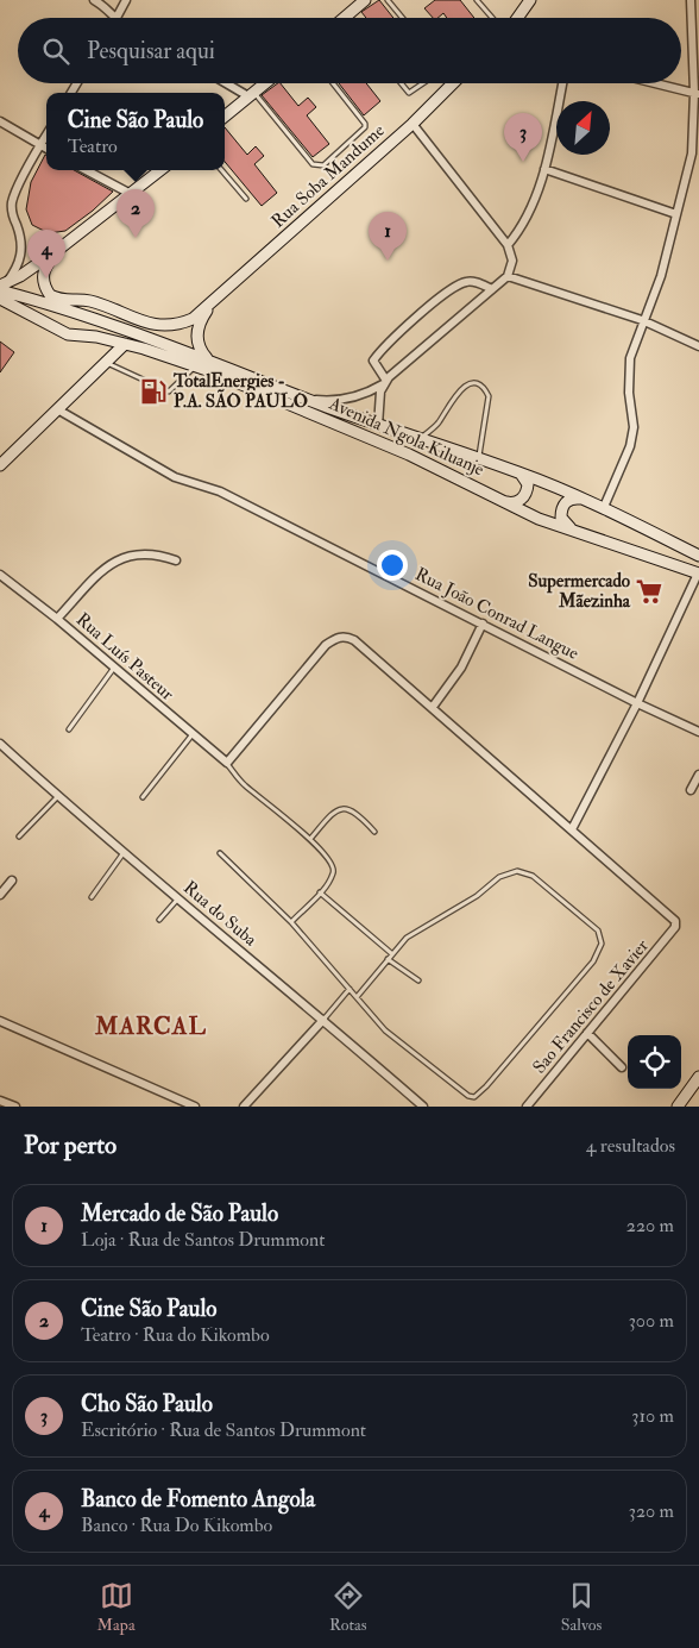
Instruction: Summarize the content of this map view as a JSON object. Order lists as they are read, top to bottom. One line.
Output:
{"streets":{"main road":["Rua Soba Mandume","Avenida Ngola Kiluanje"],"street":["Rua João Conrad Langue","Rua Luís Pasteur","Rua do Suba","Sao Francisco de Xavier"]},"districts":["MARCAL"],"places":{"fuel station":["TotalEnergies - P.A. SÃO PAULO"],"supermarket":["Supermercado Mãezinha"]},"north":"top right","page":{"search":"Pesquisar aqui","popup":["Cine São Paulo","Teatro"],"pins":["3","2","1","4"],"heading":["Por perto","4 resultados"],"list":[{"mark":"1","name":"Mercado de São Paulo","note":"Loja · Rua de Santos Drummont","value":"220 m"},{"mark":"2","name":"Cine São Paulo","note":"Teatro · Rua do Kikombo","value":"300 m"},{"mark":"3","name":"Cho São Paulo","note":"Escritório · Rua de Santos Drummont","value":"310 m"},{"mark":"4","name":"Banco de Fomento Angola","note":"Banco · Rua Do Kikombo","value":"320 m"}],"nav":["Mapa","Rotas","Salvos"]}}
